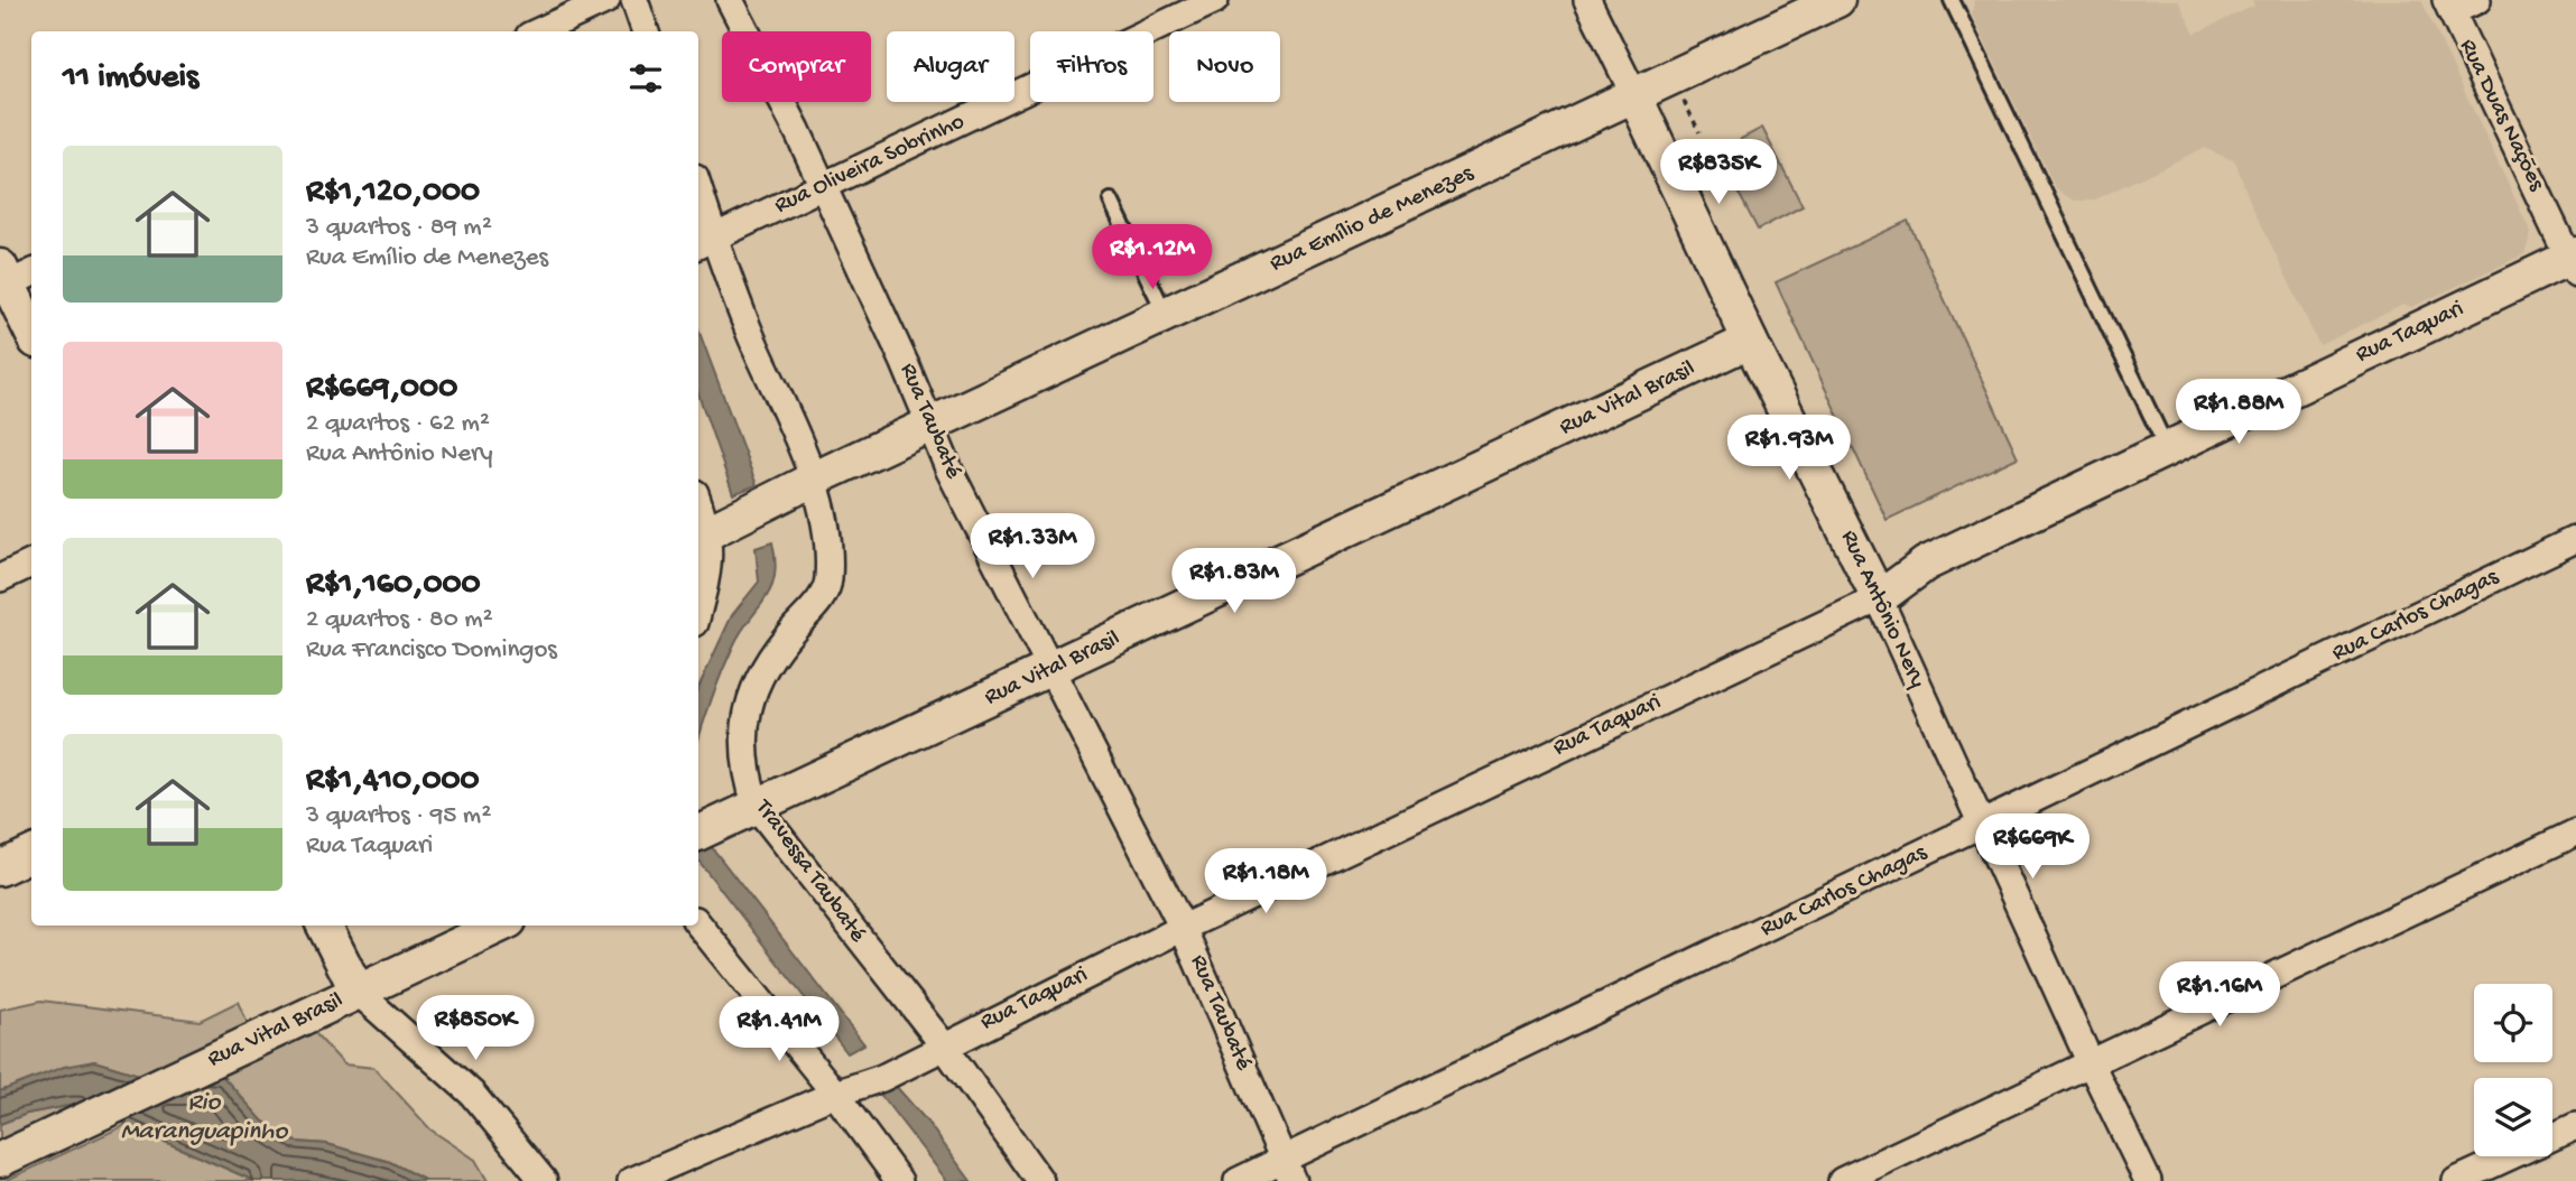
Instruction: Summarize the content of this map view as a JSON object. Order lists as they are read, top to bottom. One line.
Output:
{"streets":{"street":["Rua Duas Nações","Rua Oliveira Sobrinho","Rua Emílio de Menezes","Rua Taquari","Rua Vital Brasil","Rua Taubaté","Rua Antônio Nery","Rua Carlos Chagas","Travessa Taubaté"]},"crossings":[["Rua Duas Nações","Rua Taquari"],["Rua Oliveira Sobrinho","Rua Taubaté"],["Rua Oliveira Sobrinho","Travessa Taubaté"],["Rua Emílio de Menezes","Rua Taubaté"],["Rua Emílio de Menezes","Rua Antônio Nery"],["Rua Emílio de Menezes","Travessa Taubaté"],["Rua Taquari","Rua Taubaté"],["Rua Taquari","Rua Antônio Nery"],["Rua Taquari","Travessa Taubaté"],["Rua Vital Brasil","Rua Taubaté"],["Rua Vital Brasil","Rua Antônio Nery"],["Rua Vital Brasil","Travessa Taubaté"],["Rua Taubaté","Rua Carlos Chagas"],["Rua Antônio Nery","Rua Carlos Chagas"]],"water":["Rio Maranguapinho"],"page":{"chip":["Comprar","Alugar","Filtros","Novo"],"heading":"11 imóveis","list":[{"name":"R$1,120,000","note":"3 quartos · 89 m² · Rua Emílio de Menezes"},{"name":"R$669,000","note":"2 quartos · 62 m² · Rua Antônio Nery"},{"name":"R$1,160,000","note":"2 quartos · 80 m² · Rua Francisco Domingos"},{"name":"R$1,410,000","note":"3 quartos · 95 m² · Rua Taquari"}],"price":["R$835K","R$1.12M","R$1.88M","R$1.93M","R$1.33M","R$1.83M","R$669K","R$1.18M","R$1.16M","R$850K","R$1.41M"]}}
